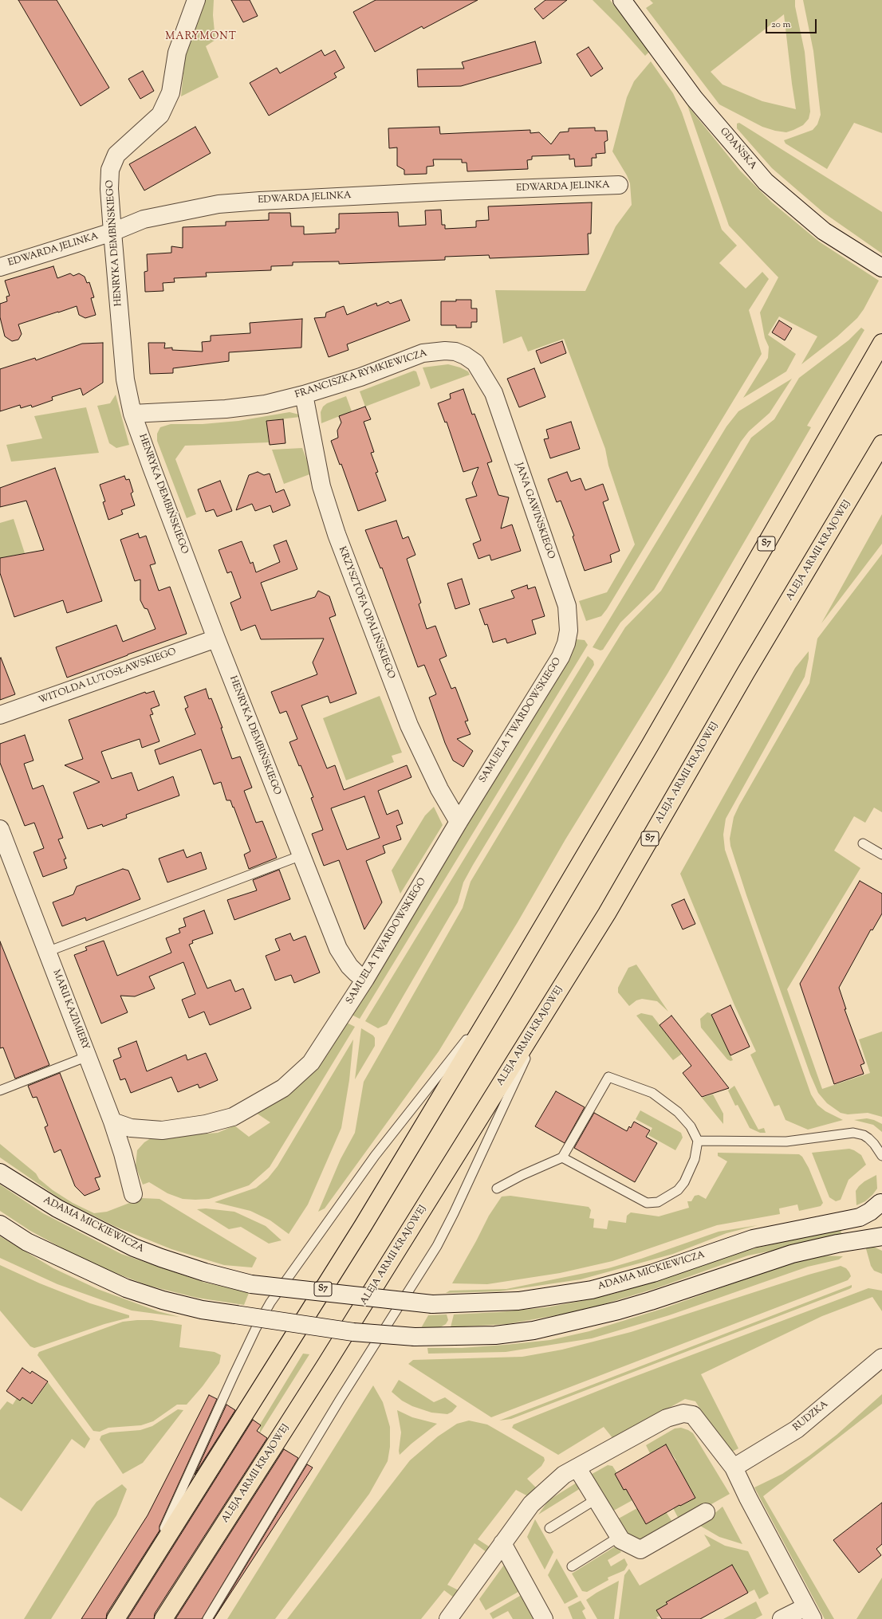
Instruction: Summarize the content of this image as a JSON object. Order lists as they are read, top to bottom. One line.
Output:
{"streets":{"highway":["S7","ALEJA ARMII KRAJOWEJ"],"street":["GDAŃSKA","EDWARDA JELINKA","HENRYKA DEMBIŃSKIEGO","FRANCISZKA RYMKIEWICZA","JANA GAWIŃSKIEGO","KRZYSZTOFA OPALIŃSKIEGO","WITOLDA LUTOSŁAWSKIEGO","SAMUELA TWARDOWSKIEGO","MARII KAZIMIERY","ADAMA MICKIEWICZA","RUDZKA"]},"crossings":[["EDWARDA JELINKA","HENRYKA DEMBIŃSKIEGO"],["HENRYKA DEMBIŃSKIEGO","FRANCISZKA RYMKIEWICZA"],["HENRYKA DEMBIŃSKIEGO","WITOLDA LUTOSŁAWSKIEGO"],["HENRYKA DEMBIŃSKIEGO","SAMUELA TWARDOWSKIEGO"],["FRANCISZKA RYMKIEWICZA","JANA GAWIŃSKIEGO"],["FRANCISZKA RYMKIEWICZA","KRZYSZTOFA OPALIŃSKIEGO"],["JANA GAWIŃSKIEGO","SAMUELA TWARDOWSKIEGO"],["KRZYSZTOFA OPALIŃSKIEGO","SAMUELA TWARDOWSKIEGO"],["SAMUELA TWARDOWSKIEGO","MARII KAZIMIERY"]],"districts":["MARYMONT"],"scale_bar":"20 m"}
